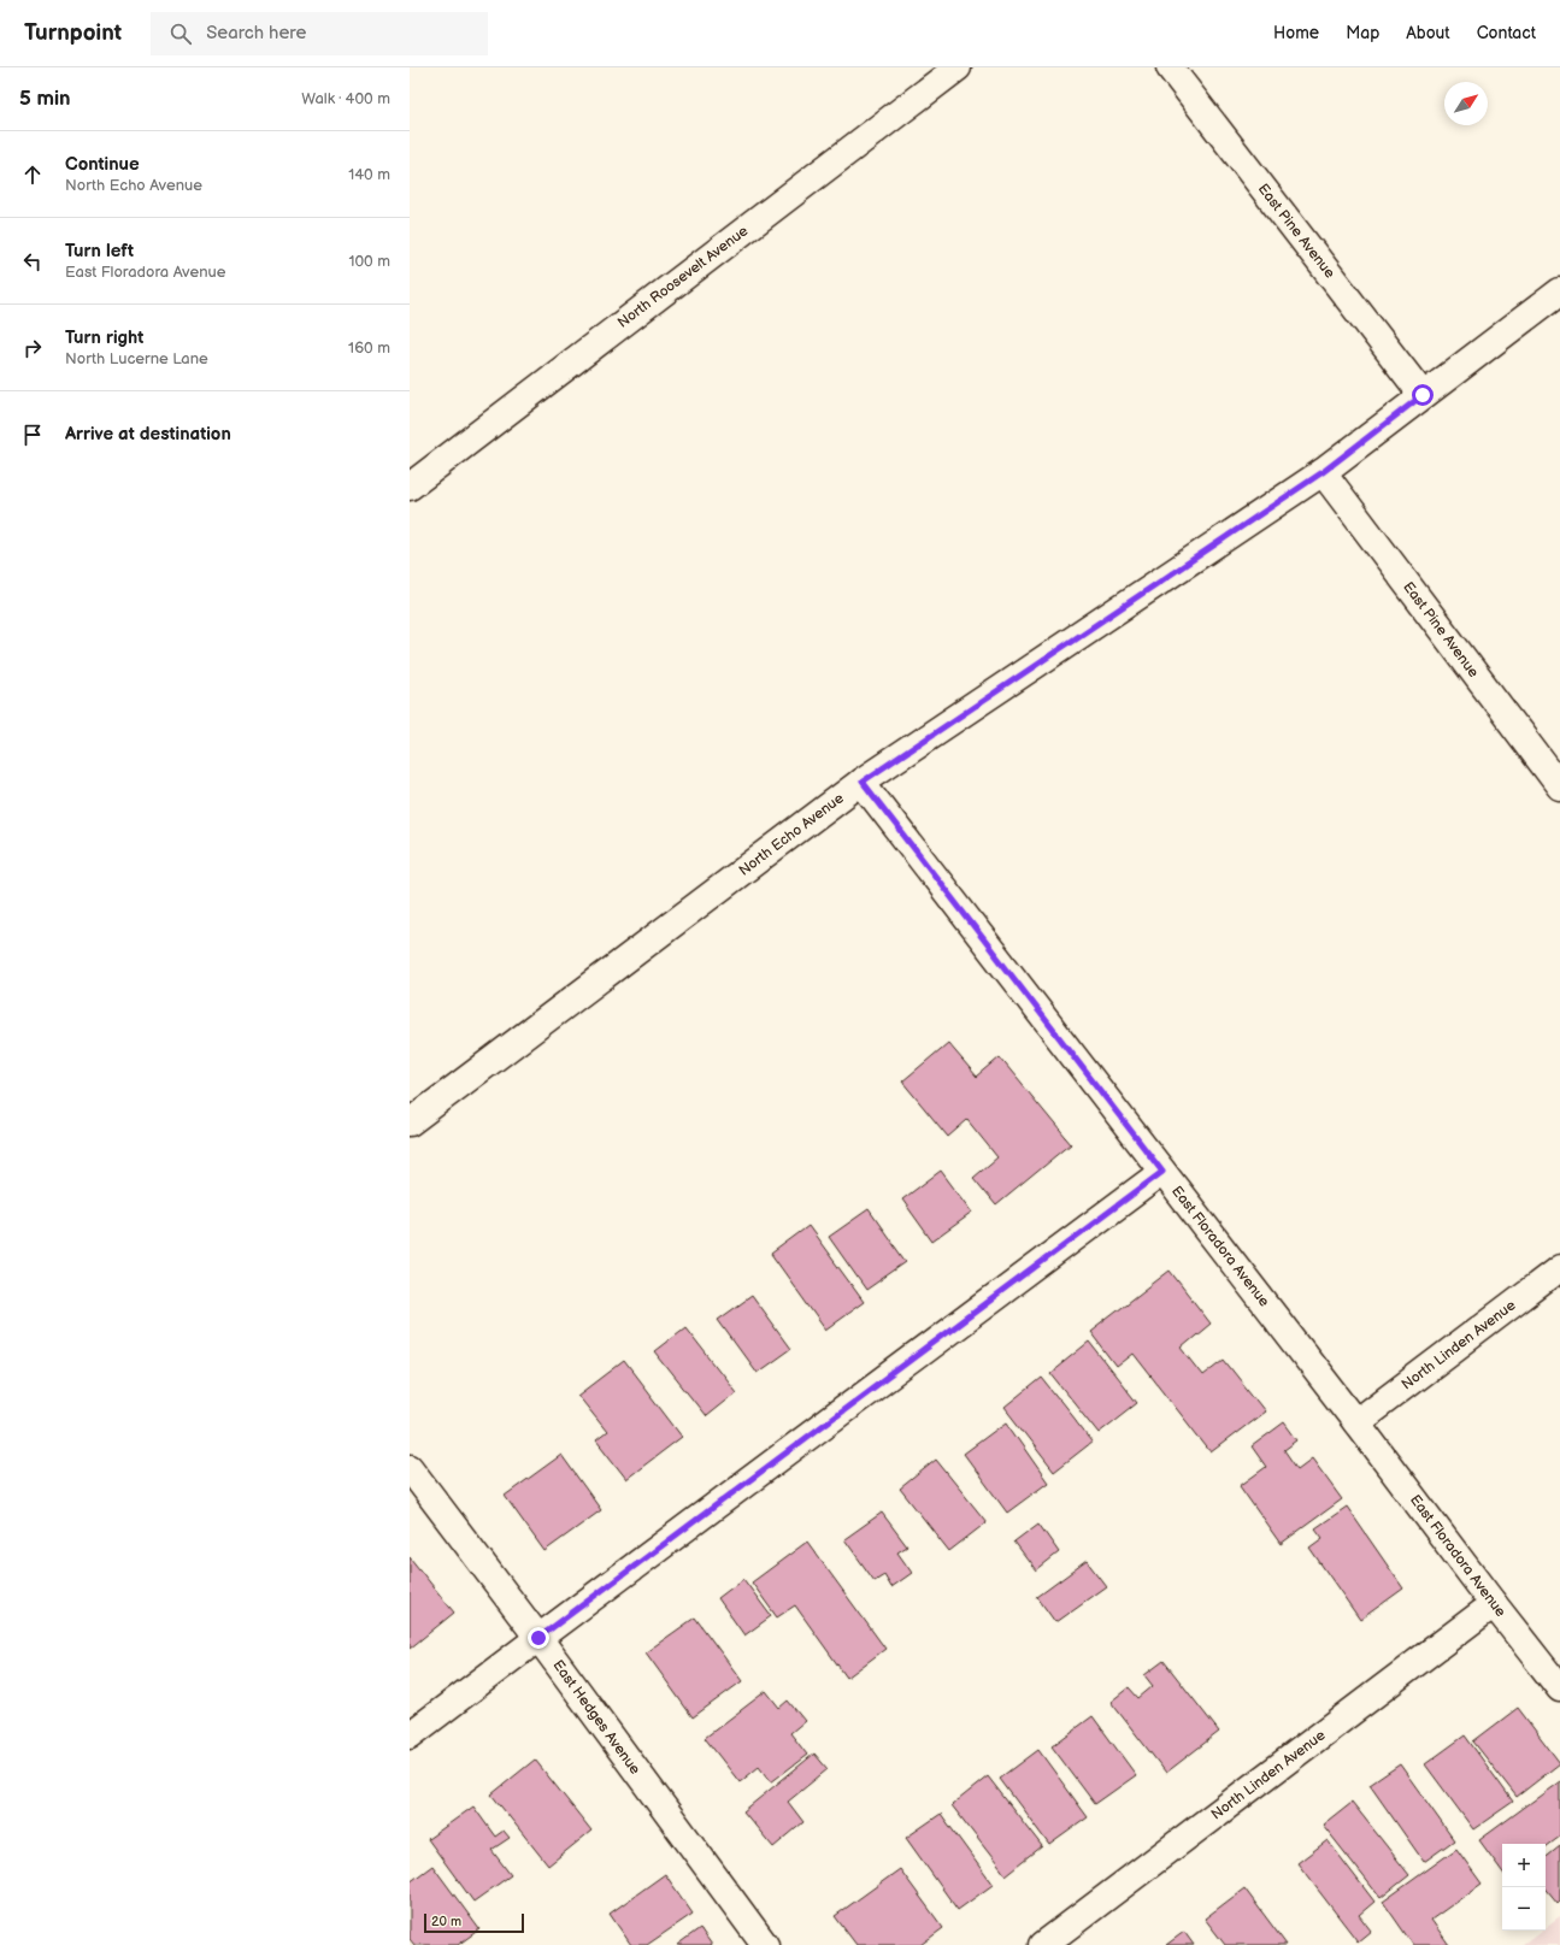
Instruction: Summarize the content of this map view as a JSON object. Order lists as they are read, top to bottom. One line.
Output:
{"streets":{"street":["East Pine Avenue","North Roosevelt Avenue","North Echo Avenue","East Floradora Avenue","North Linden Avenue","East Hedges Avenue"]},"crossings":[["East Pine Avenue","North Echo Avenue"],["North Echo Avenue","East Floradora Avenue"],["East Floradora Avenue","North Linden Avenue"]],"scale_bar":"20 m","north":"top right","page":{"header":"Turnpoint","search":"Search here","nav":["Home","Map","About","Contact"],"heading":["5 min","Walk · 400 m"],"list":[["Continue","North Echo Avenue","140 m"],["Turn left","East Floradora Avenue","100 m"],["Turn right","North Lucerne Lane","160 m"],"Arrive at destination"],"map_buttons":["+","−"],"scale":"20 m"}}
